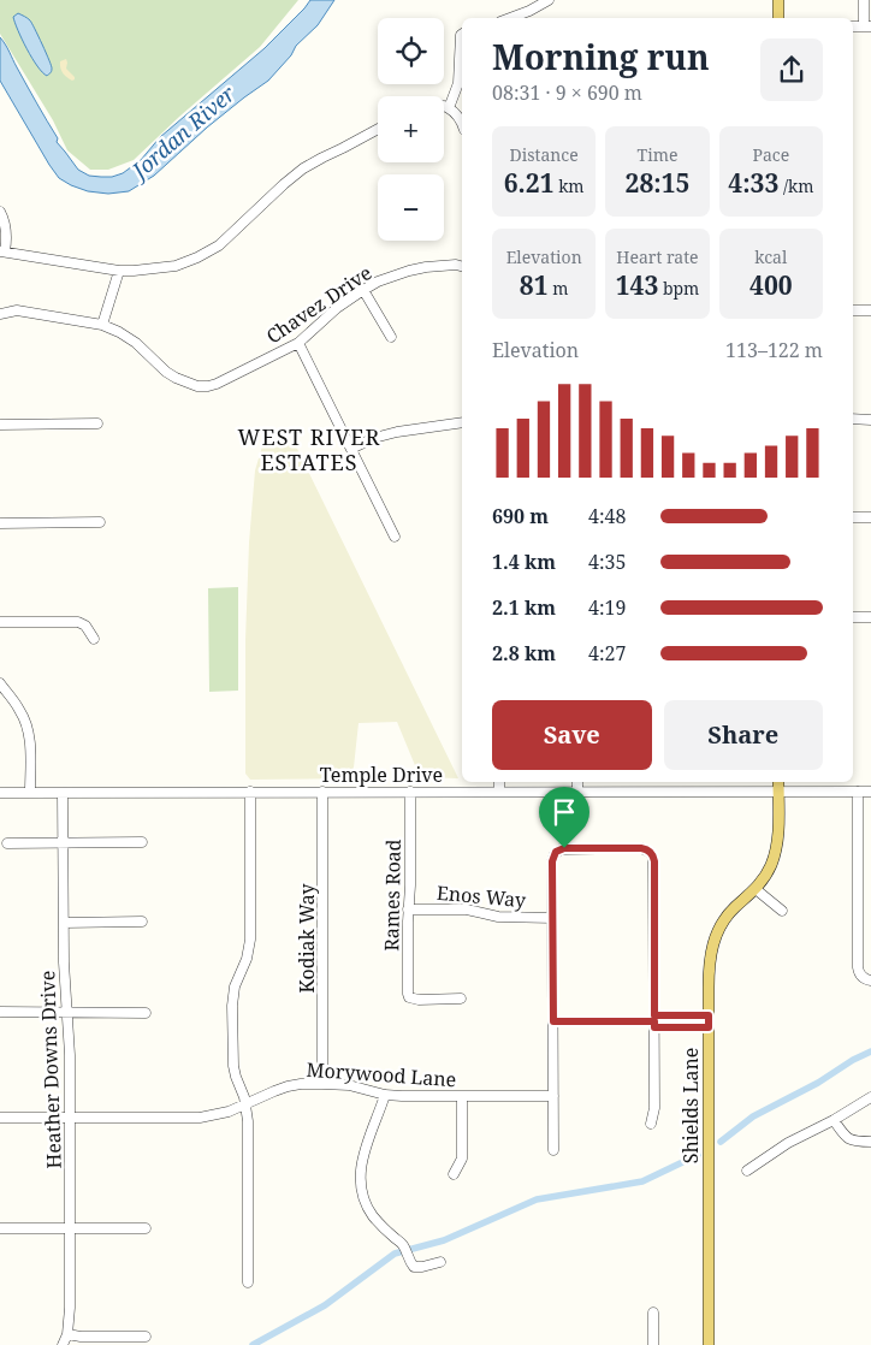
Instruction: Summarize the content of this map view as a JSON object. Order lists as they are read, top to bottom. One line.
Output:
{"streets":{"main road":["Shields Lane"],"street":["Chavez Drive","Temple Drive","Rames Road","Enos Way","Kodiak Way","Heather Downs Drive","Morywood Lane"]},"crossings":[["Temple Drive","Rames Road"],["Temple Drive","Kodiak Way"],["Temple Drive","Heather Downs Drive"],["Temple Drive","Shields Lane"],["Rames Road","Enos Way"],["Kodiak Way","Morywood Lane"],["Heather Downs Drive","Morywood Lane"]],"districts":["WEST RIVER ESTATES"],"water":["Jordan River"],"page":{"map_buttons":["+","−"],"heading":["Morning run","08:31 · 9 × 690 m"],"stats":[["Distance","6.21 km"],["Time","28:15"],["Pace","4:33 /km"],["Elevation","81 m"],["Heart rate","143 bpm"],["kcal","400"]],"chart":["Elevation","113–122 m"],"list":[{"name":"690 m","note":"4:48"},{"name":"1.4 km","note":"4:35"},{"name":"2.1 km","note":"4:19"},{"name":"2.8 km","note":"4:27"}],"buttons":["Save","Share"]}}
